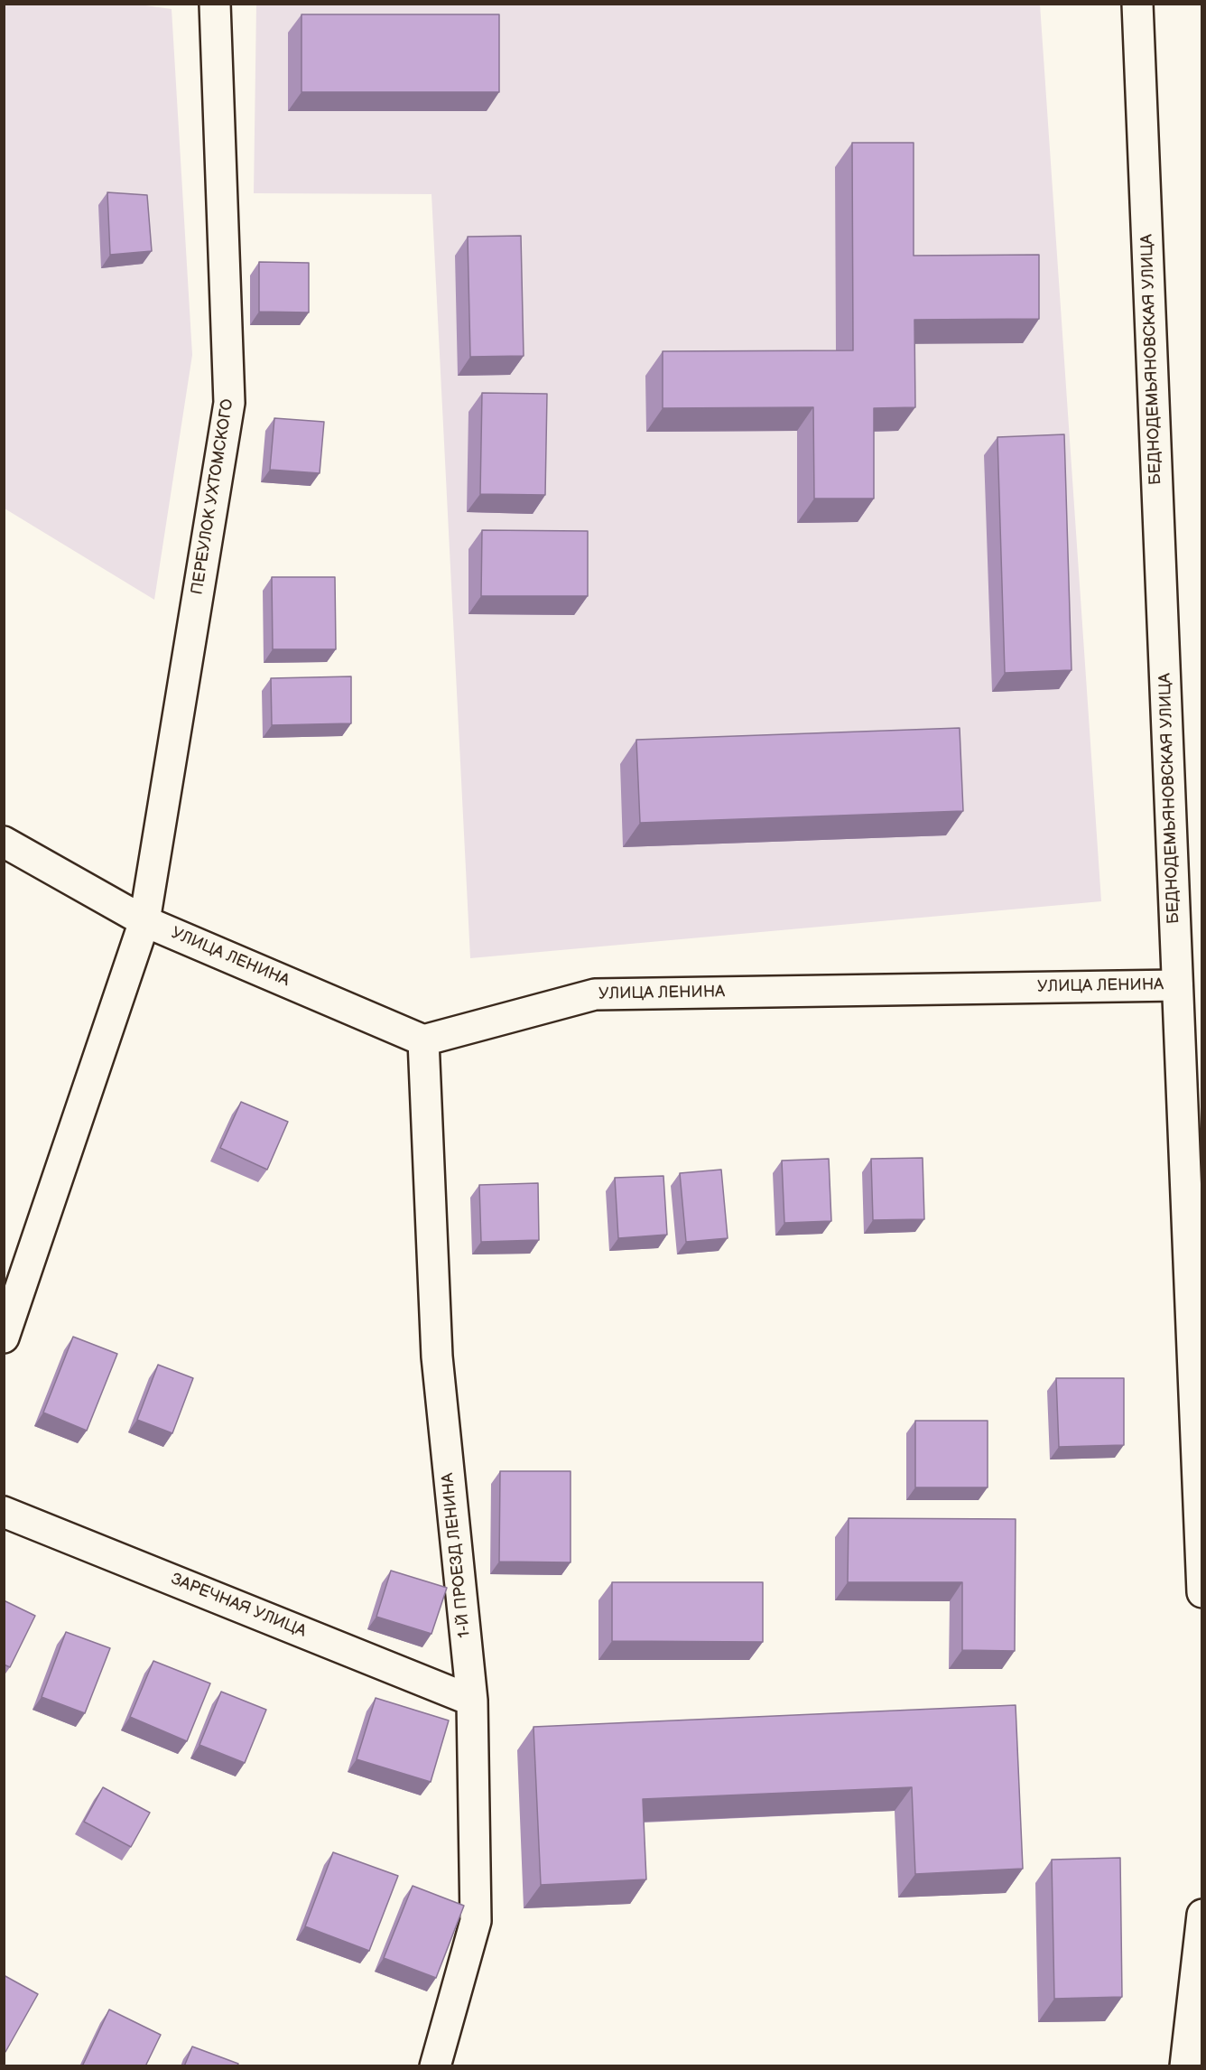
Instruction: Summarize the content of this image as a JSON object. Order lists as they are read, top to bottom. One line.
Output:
{"streets":{"street":["БЕДНОДЕМЬЯНОВСКАЯ УЛИЦА","ПЕРЕУЛОК УХТОМСКОГО","УЛИЦА ЛЕНИНА","1-Й ПРОЕЗД ЛЕНИНА","ЗАРЕЧНАЯ УЛИЦА"]},"crossings":[["БЕДНОДЕМЬЯНОВСКАЯ УЛИЦА","УЛИЦА ЛЕНИНА"],["ПЕРЕУЛОК УХТОМСКОГО","УЛИЦА ЛЕНИНА"],["УЛИЦА ЛЕНИНА","1-Й ПРОЕЗД ЛЕНИНА"],["1-Й ПРОЕЗД ЛЕНИНА","ЗАРЕЧНАЯ УЛИЦА"]]}
